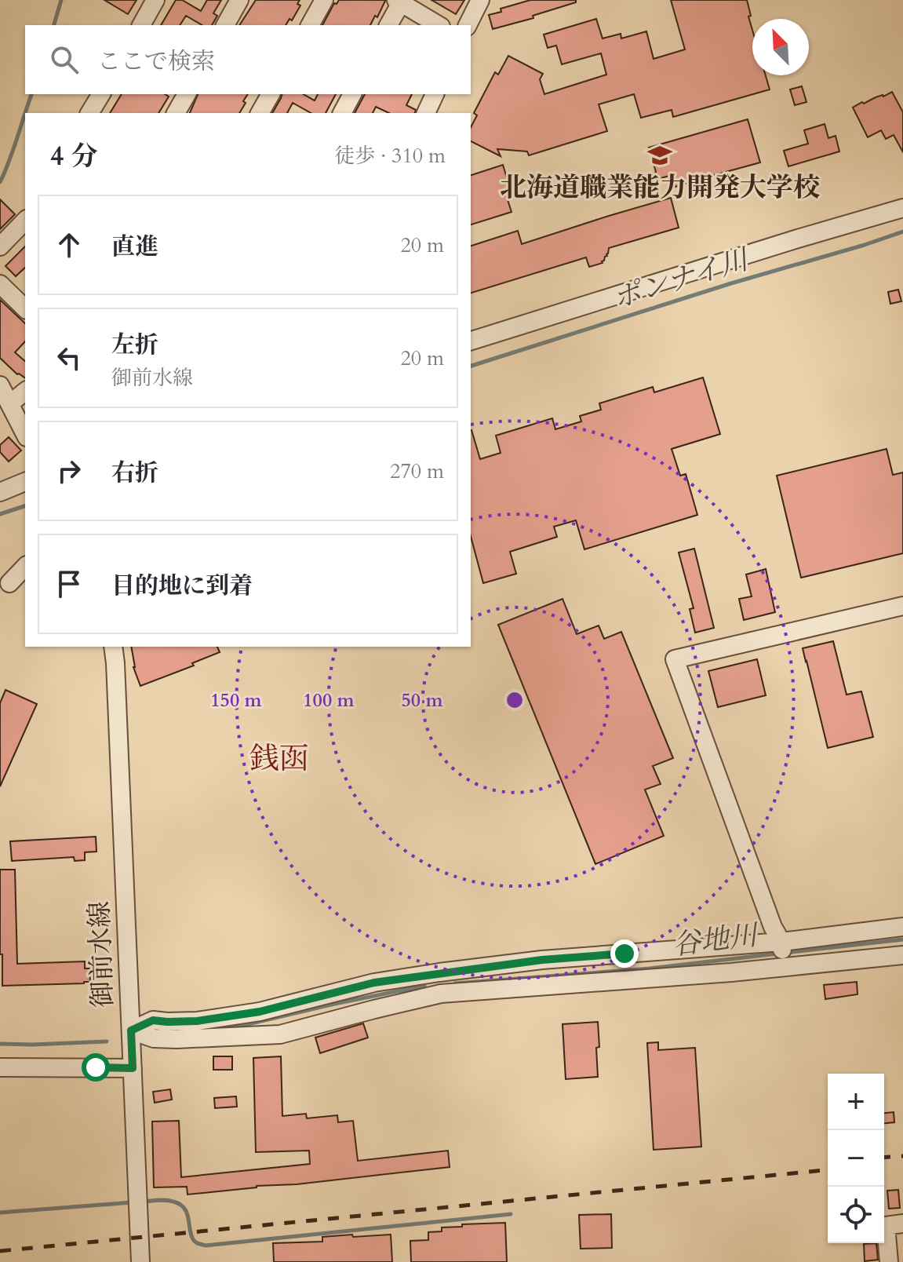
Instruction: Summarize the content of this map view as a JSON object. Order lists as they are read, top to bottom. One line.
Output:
{"streets":{"street":["御前水線"]},"districts":["銭函"],"water":["ポンナイ川","谷地川"],"places":{"school or university":["北海道職業能力開発大学校"]},"north":"top left","page":{"search":"ここで検索","heading":["4 分","徒歩 · 310 m"],"list":[["直進","20 m"],["左折","御前水線","20 m"],["右折","270 m"],"目的地に到着"],"map_buttons":["+","−"]},"rings":["150 m","100 m","50 m"]}
